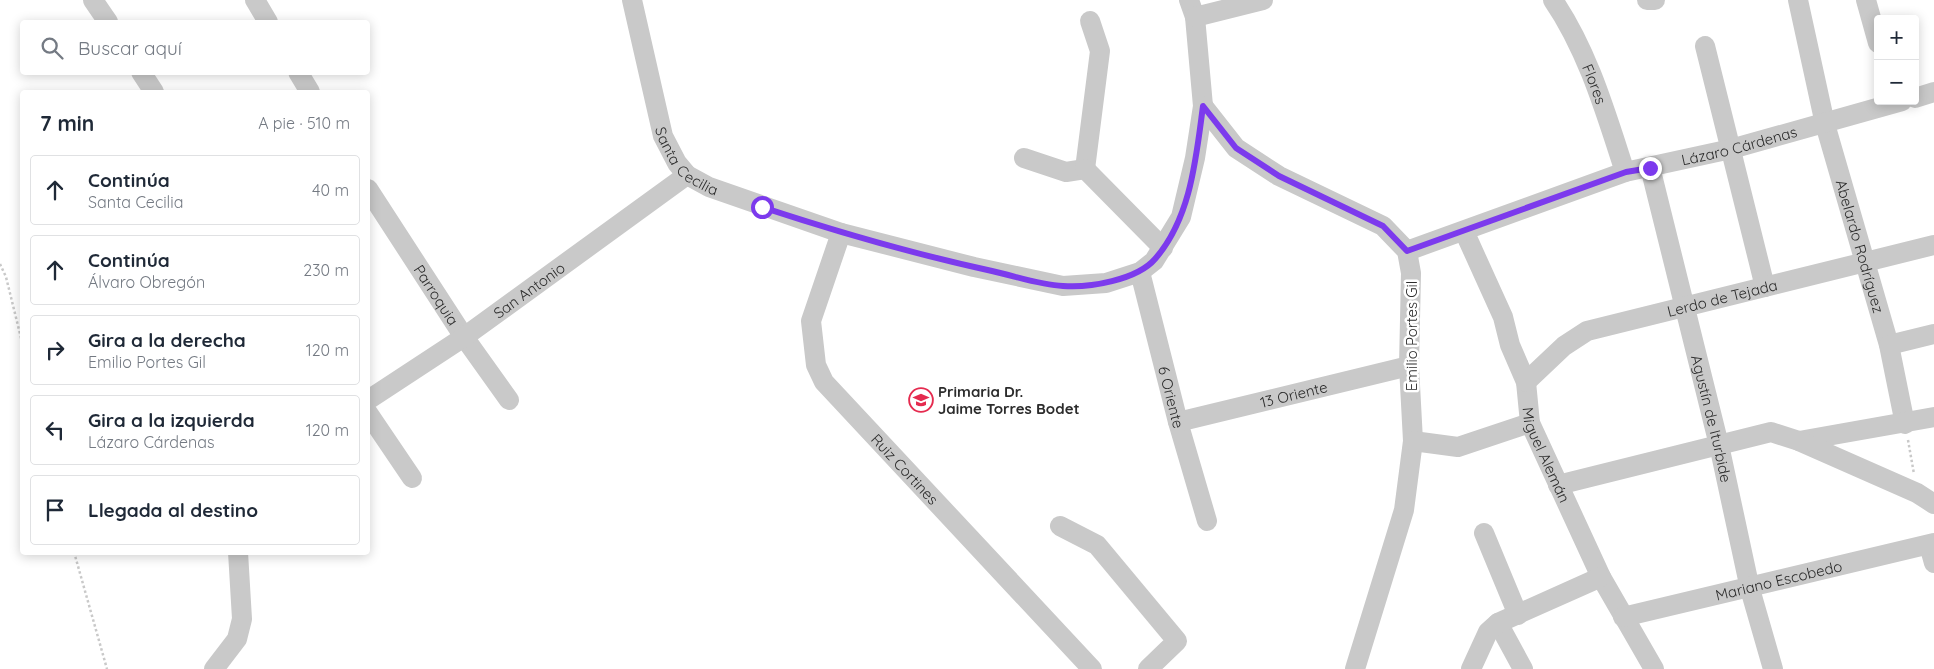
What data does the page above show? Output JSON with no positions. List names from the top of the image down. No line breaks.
{"streets":{"street":["Flores","Lázaro Cárdenas","Santa Cecilia","Abelardo Rodríguez","San Antonio","Parroquia","Lerdo de Tejada","Emilio Portes Gil","13 Oriente","6 Oriente","Agustín de Iturbide","Miguel Alemán","Ruiz Cortines","Mariano Escobedo"]},"crossings":[["Flores","Lázaro Cárdenas"],["Lázaro Cárdenas","Abelardo Rodríguez"],["Lázaro Cárdenas","Emilio Portes Gil"],["Lázaro Cárdenas","Agustín de Iturbide"],["Lázaro Cárdenas","Miguel Alemán"],["Santa Cecilia","San Antonio"],["Santa Cecilia","6 Oriente"],["Santa Cecilia","Ruiz Cortines"],["Abelardo Rodríguez","Lerdo de Tejada"],["San Antonio","Parroquia"],["Lerdo de Tejada","Agustín de Iturbide"],["Lerdo de Tejada","Miguel Alemán"],["Emilio Portes Gil","13 Oriente"],["13 Oriente","6 Oriente"],["Agustín de Iturbide","Mariano Escobedo"],["Miguel Alemán","Mariano Escobedo"]],"places":{"school or university":["Primaria Dr. Jaime Torres Bodet"]},"page":{"map_buttons":["+","−"],"search":"Buscar aquí","heading":["7 min","A pie · 510 m"],"list":[["Continúa","Santa Cecilia","40 m"],["Continúa","Álvaro Obregón","230 m"],["Gira a la derecha","Emilio Portes Gil","120 m"],["Gira a la izquierda","Lázaro Cárdenas","120 m"],"Llegada al destino"]}}
